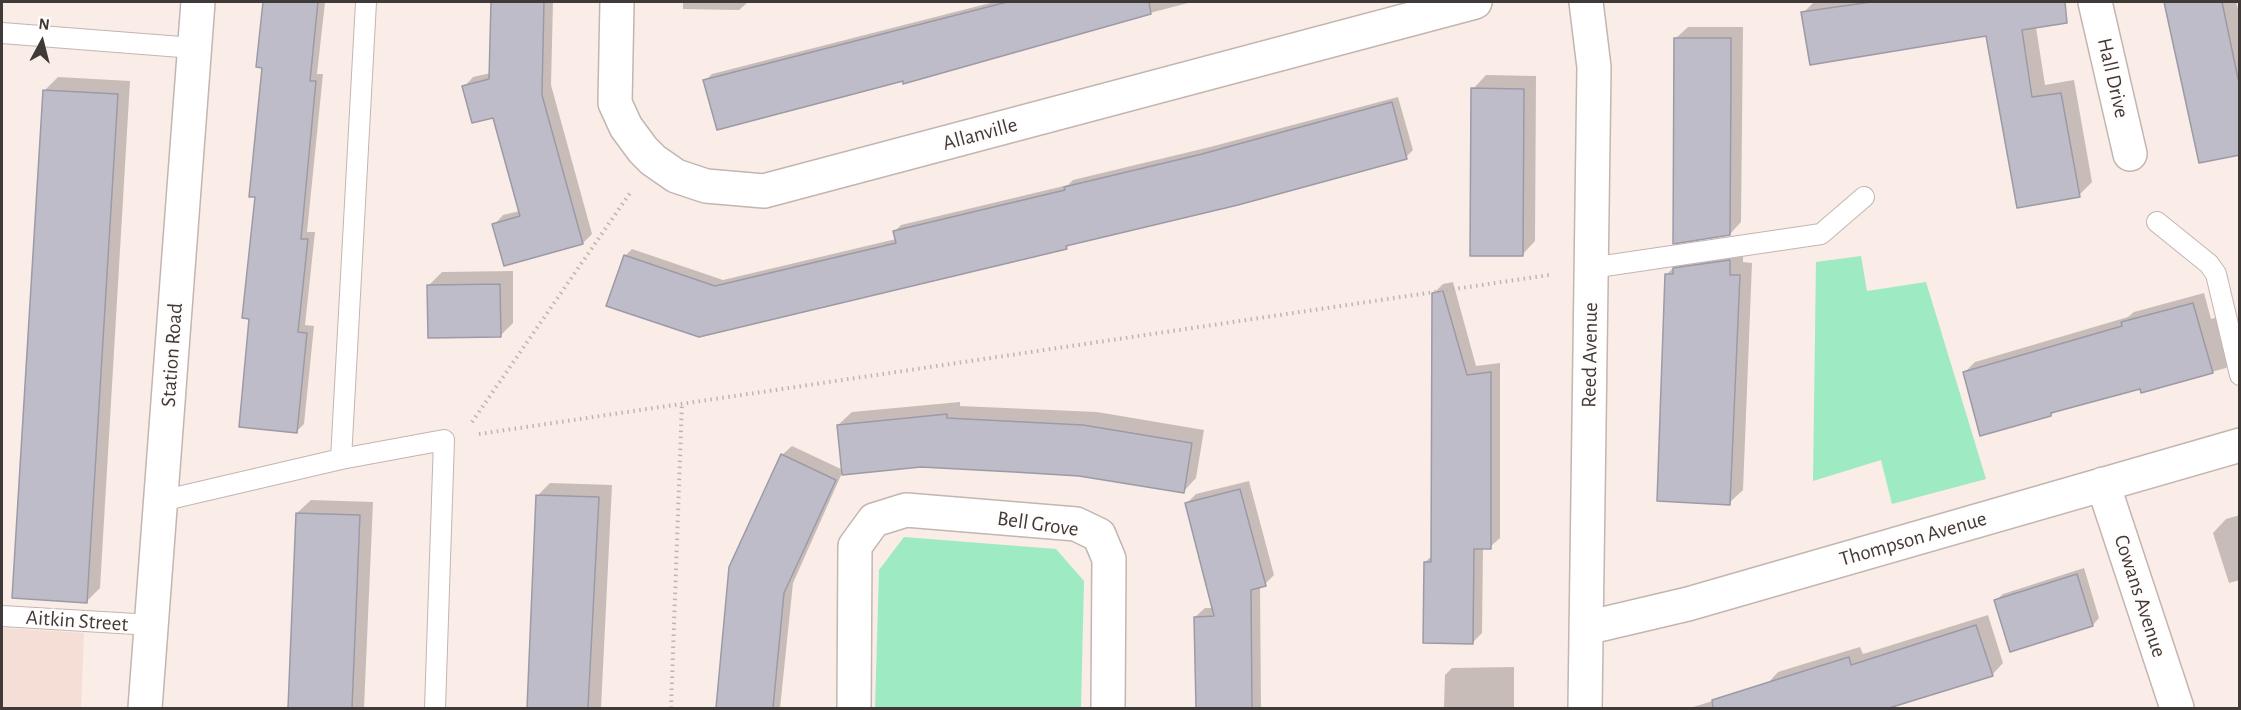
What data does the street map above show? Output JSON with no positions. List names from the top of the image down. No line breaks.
{"streets":{"street":["Hall Drive","Allanville","Station Road","Reed Avenue","Bell Grove","Thompson Avenue","Cowans Avenue"],"lane":["Aitkin Street"]},"crossings":[["Station Road","Aitkin Street"],["Reed Avenue","Thompson Avenue"],["Thompson Avenue","Cowans Avenue"]],"north":"top"}
